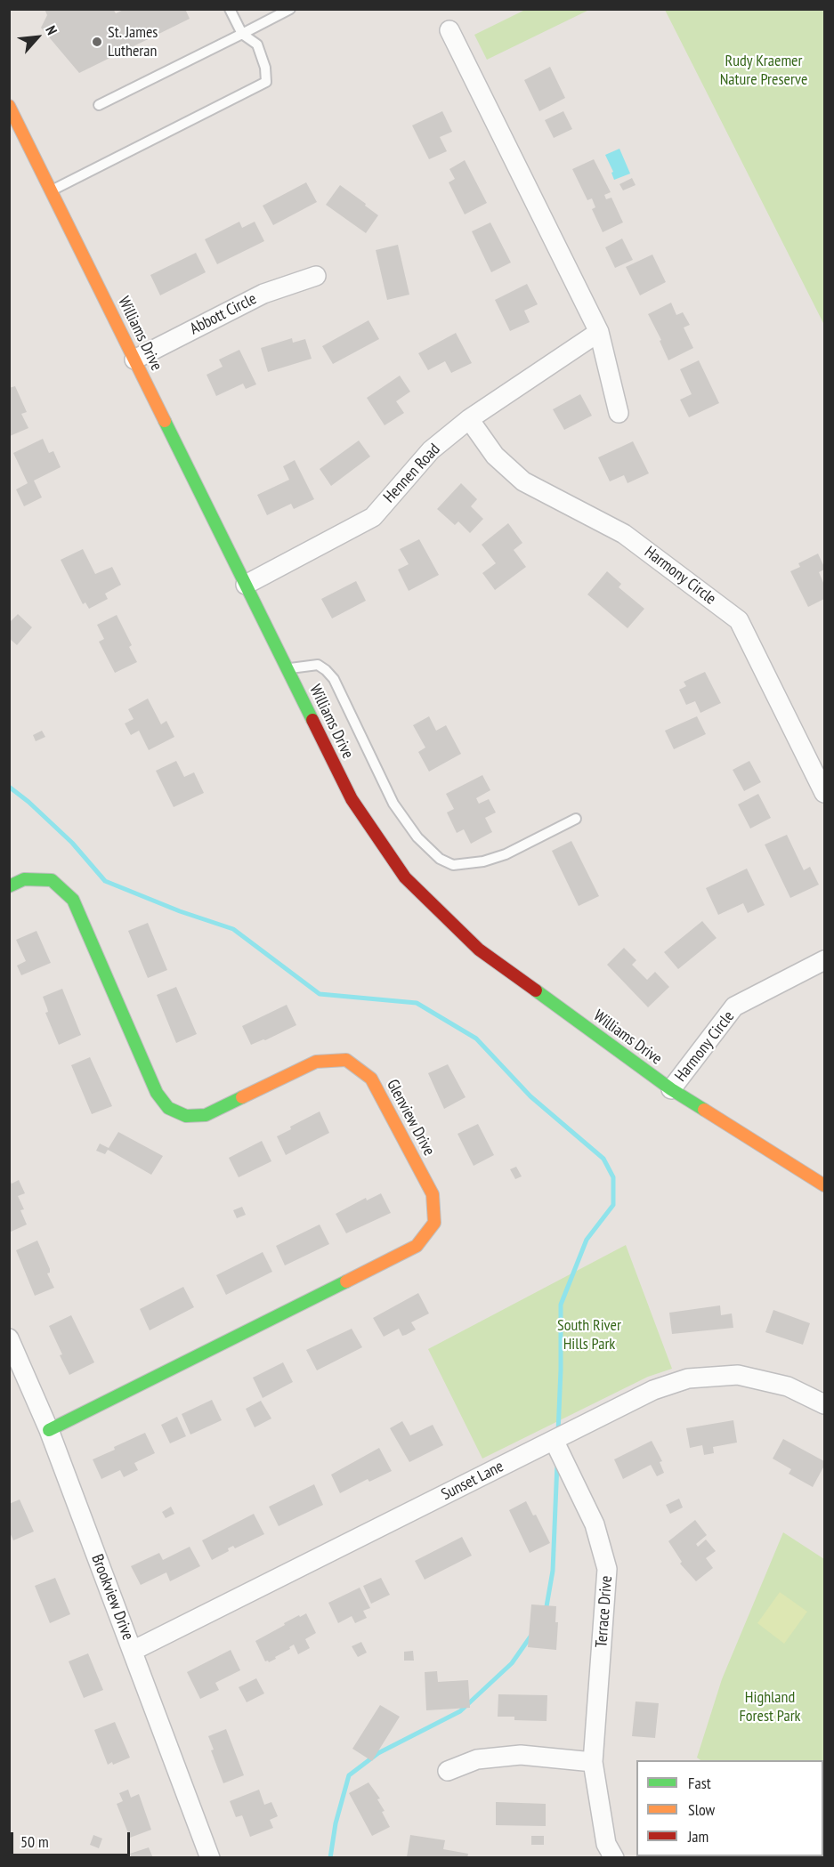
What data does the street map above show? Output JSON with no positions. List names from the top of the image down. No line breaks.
{"streets":{"main road":["Williams Drive","Glenview Drive"],"street":["Abbott Circle","Hennen Road","Harmony Circle","Sunset Lane","Brookview Drive","Terrace Drive"]},"crossings":[["Abbott Circle","Williams Drive"],["Williams Drive","Hennen Road"],["Williams Drive","Harmony Circle"],["Hennen Road","Harmony Circle"],["Glenview Drive","Brookview Drive"],["Sunset Lane","Brookview Drive"],["Sunset Lane","Terrace Drive"]],"parks":["Rudy Kraemer Nature Preserve","South River Hills Park","Highland Forest Park"],"places":["St. James Lutheran"],"legend":["Fast","Slow","Jam"],"scale_bar":"50 m","north":"top right"}
